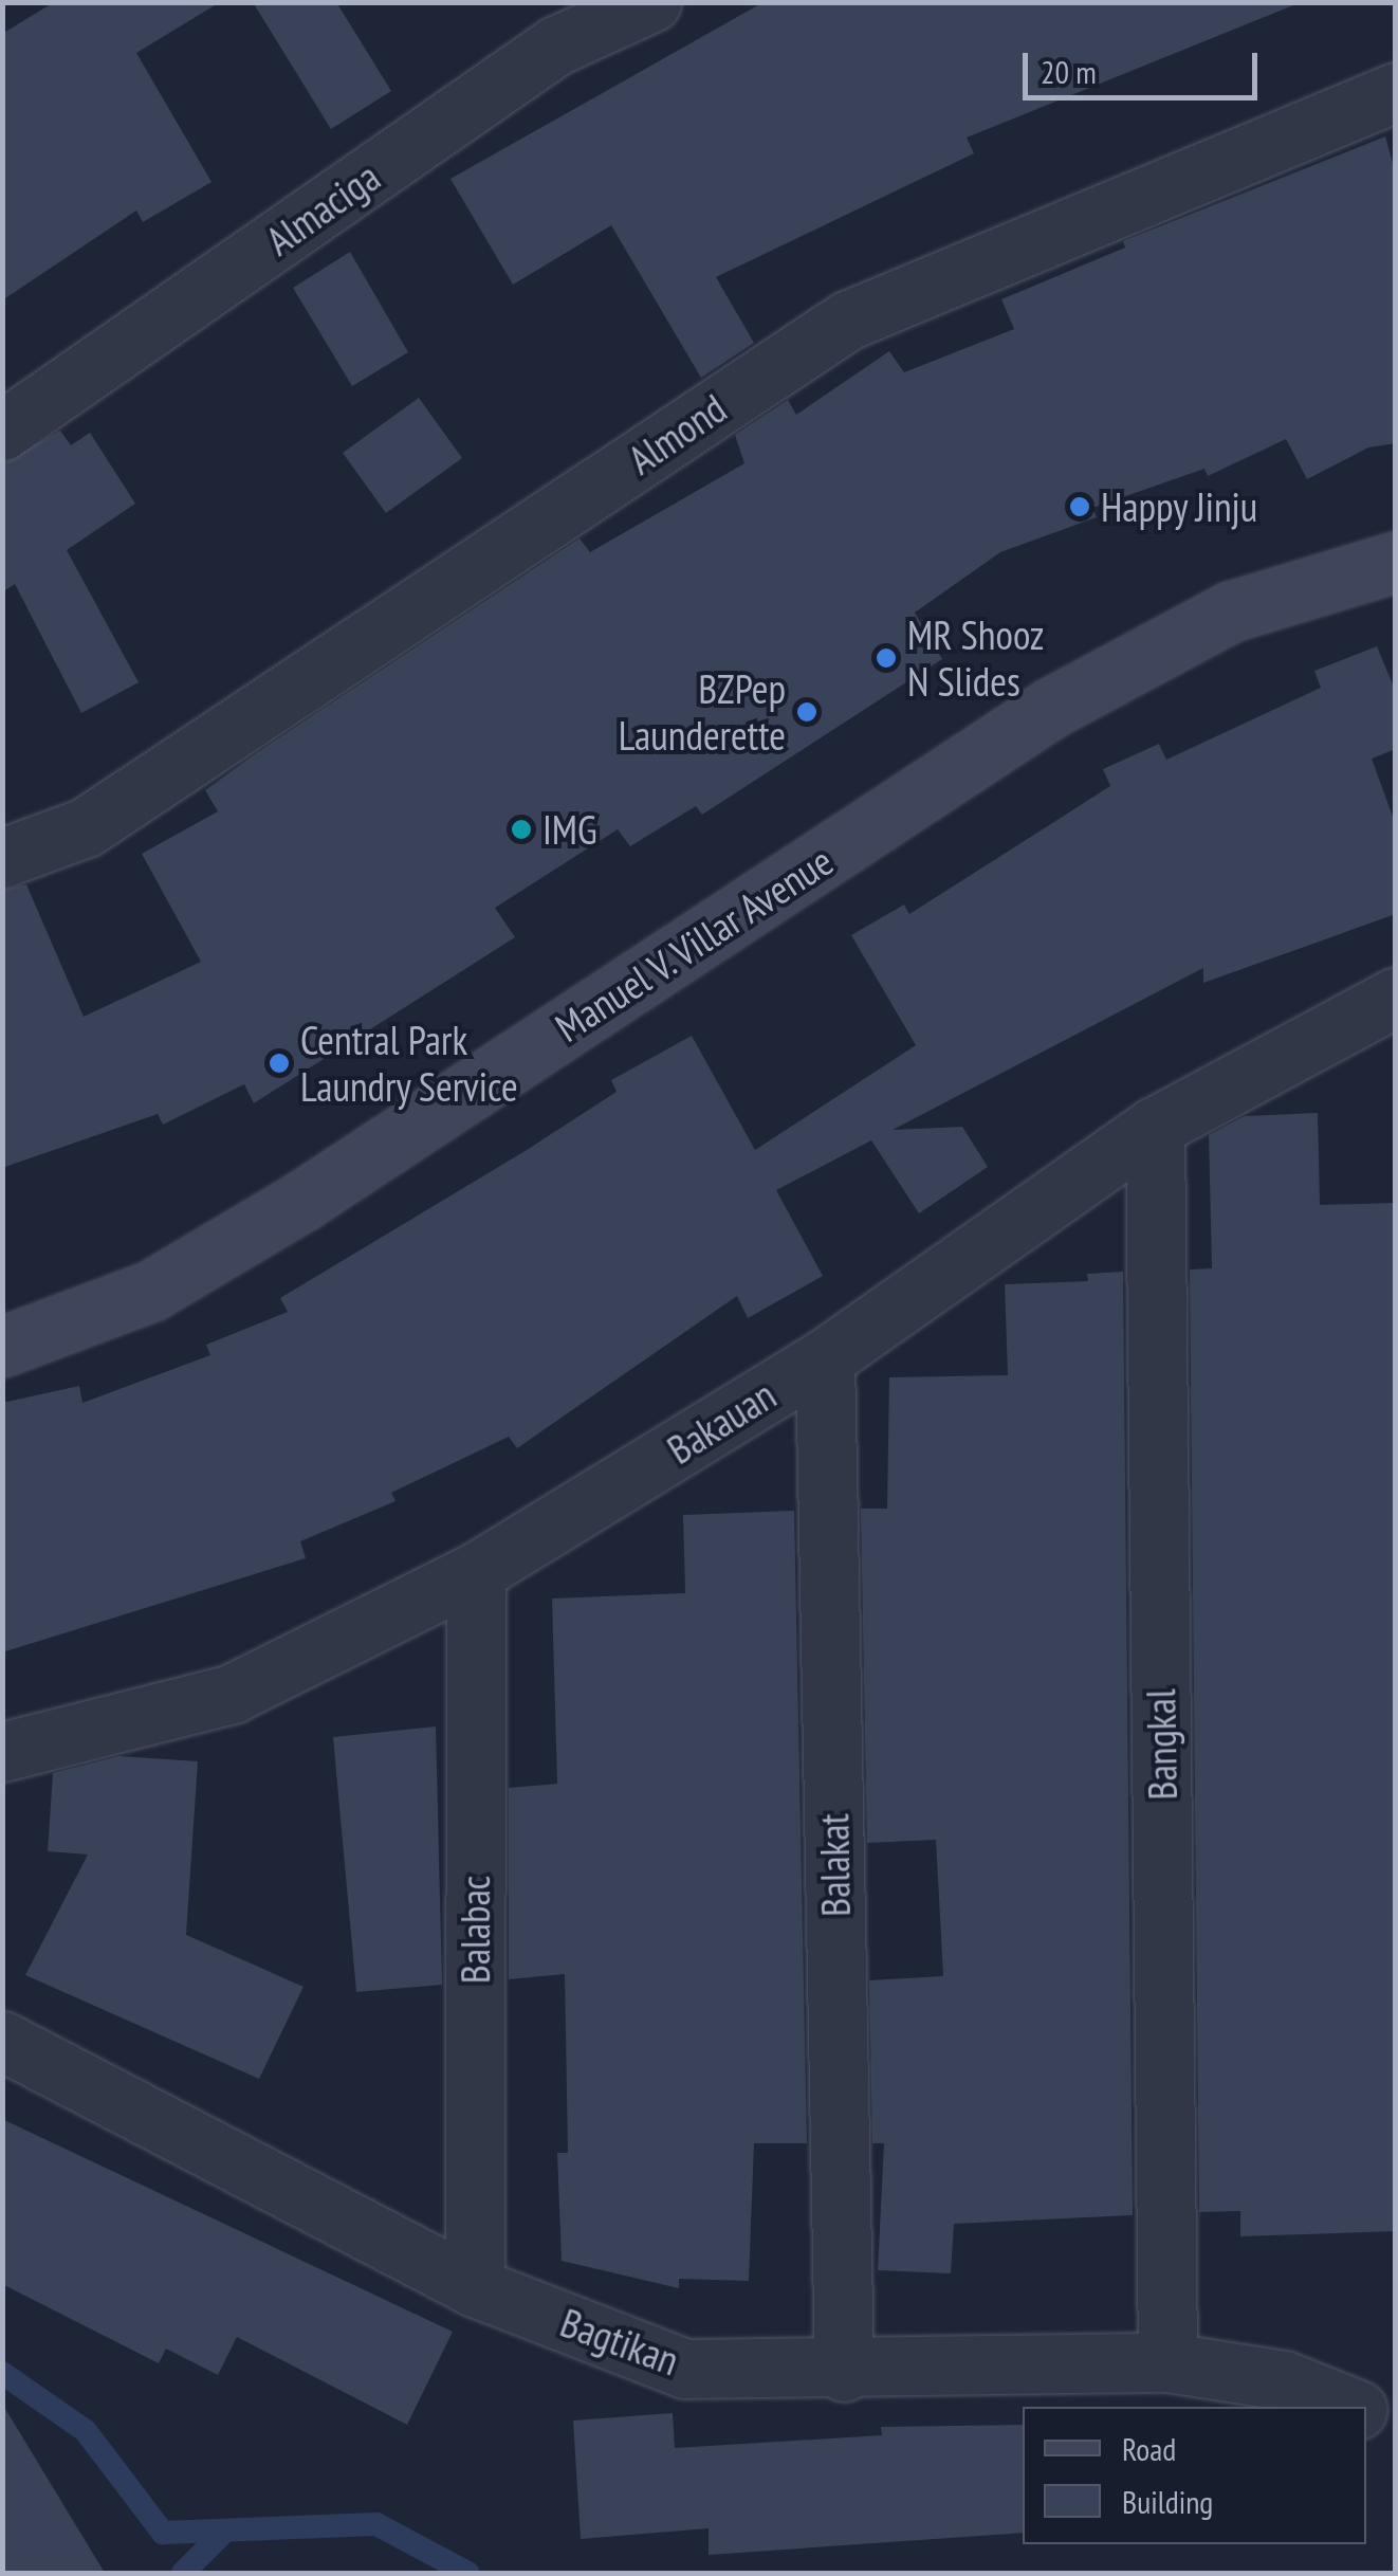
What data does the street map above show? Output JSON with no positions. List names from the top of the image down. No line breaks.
{"streets":{"street":["Almaciga","Almond","Manuel V. Villar Avenue","Bakauan","Bangkal","Balakat","Balabac","Bagtikan"]},"crossings":[["Bakauan","Bangkal"],["Bakauan","Balakat"],["Bakauan","Balabac"],["Bangkal","Bagtikan"],["Balakat","Bagtikan"],["Balabac","Bagtikan"]],"places":["Happy Jinju","MR Shooz N Slides","BZPep Launderette","IMG","Central Park Laundry Service"],"legend":["Road","Building"],"scale_bar":"20 m"}
